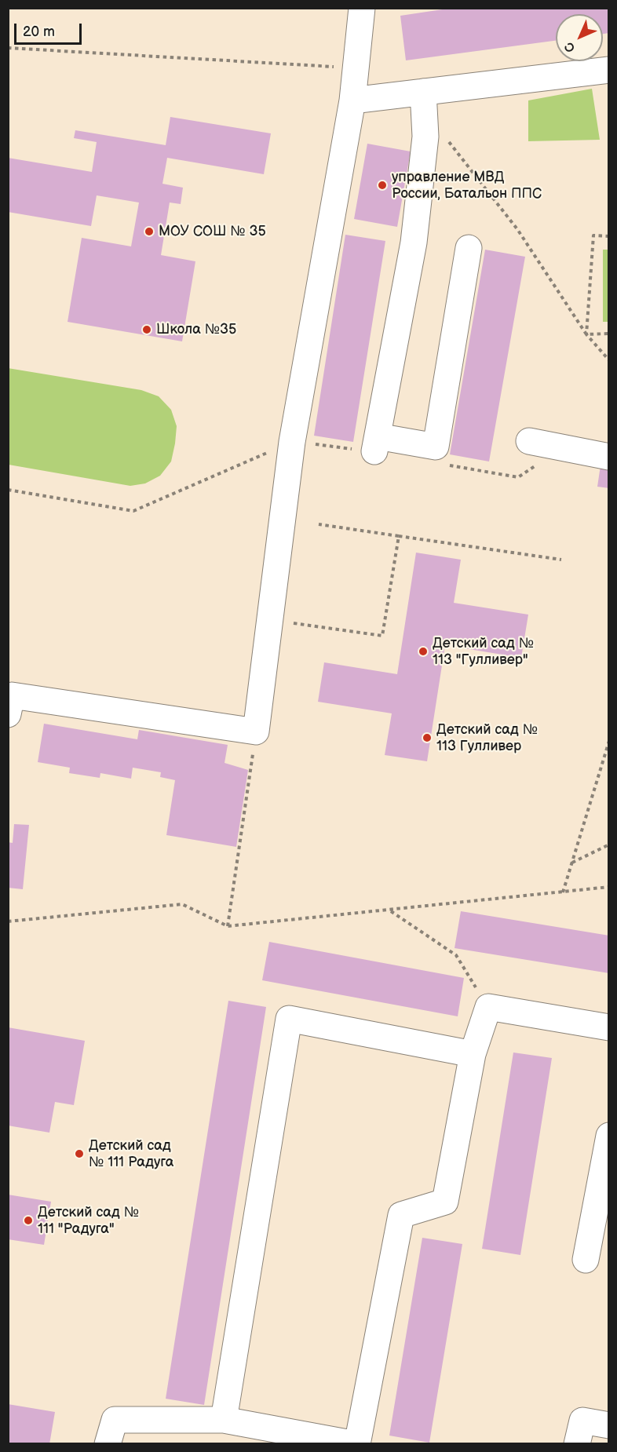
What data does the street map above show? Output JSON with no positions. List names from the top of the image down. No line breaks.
{"places":["управление МВД России, Батальон ППС","МОУ СОШ № 35","Школа №35","Детский сад № 113 \"Гулливер\"","Детский сад № 113 Гулливер","Детский сад № 111 Радуга","Детский сад № 111 \"Радуга\""],"scale_bar":"20 m","north":"bottom left"}
